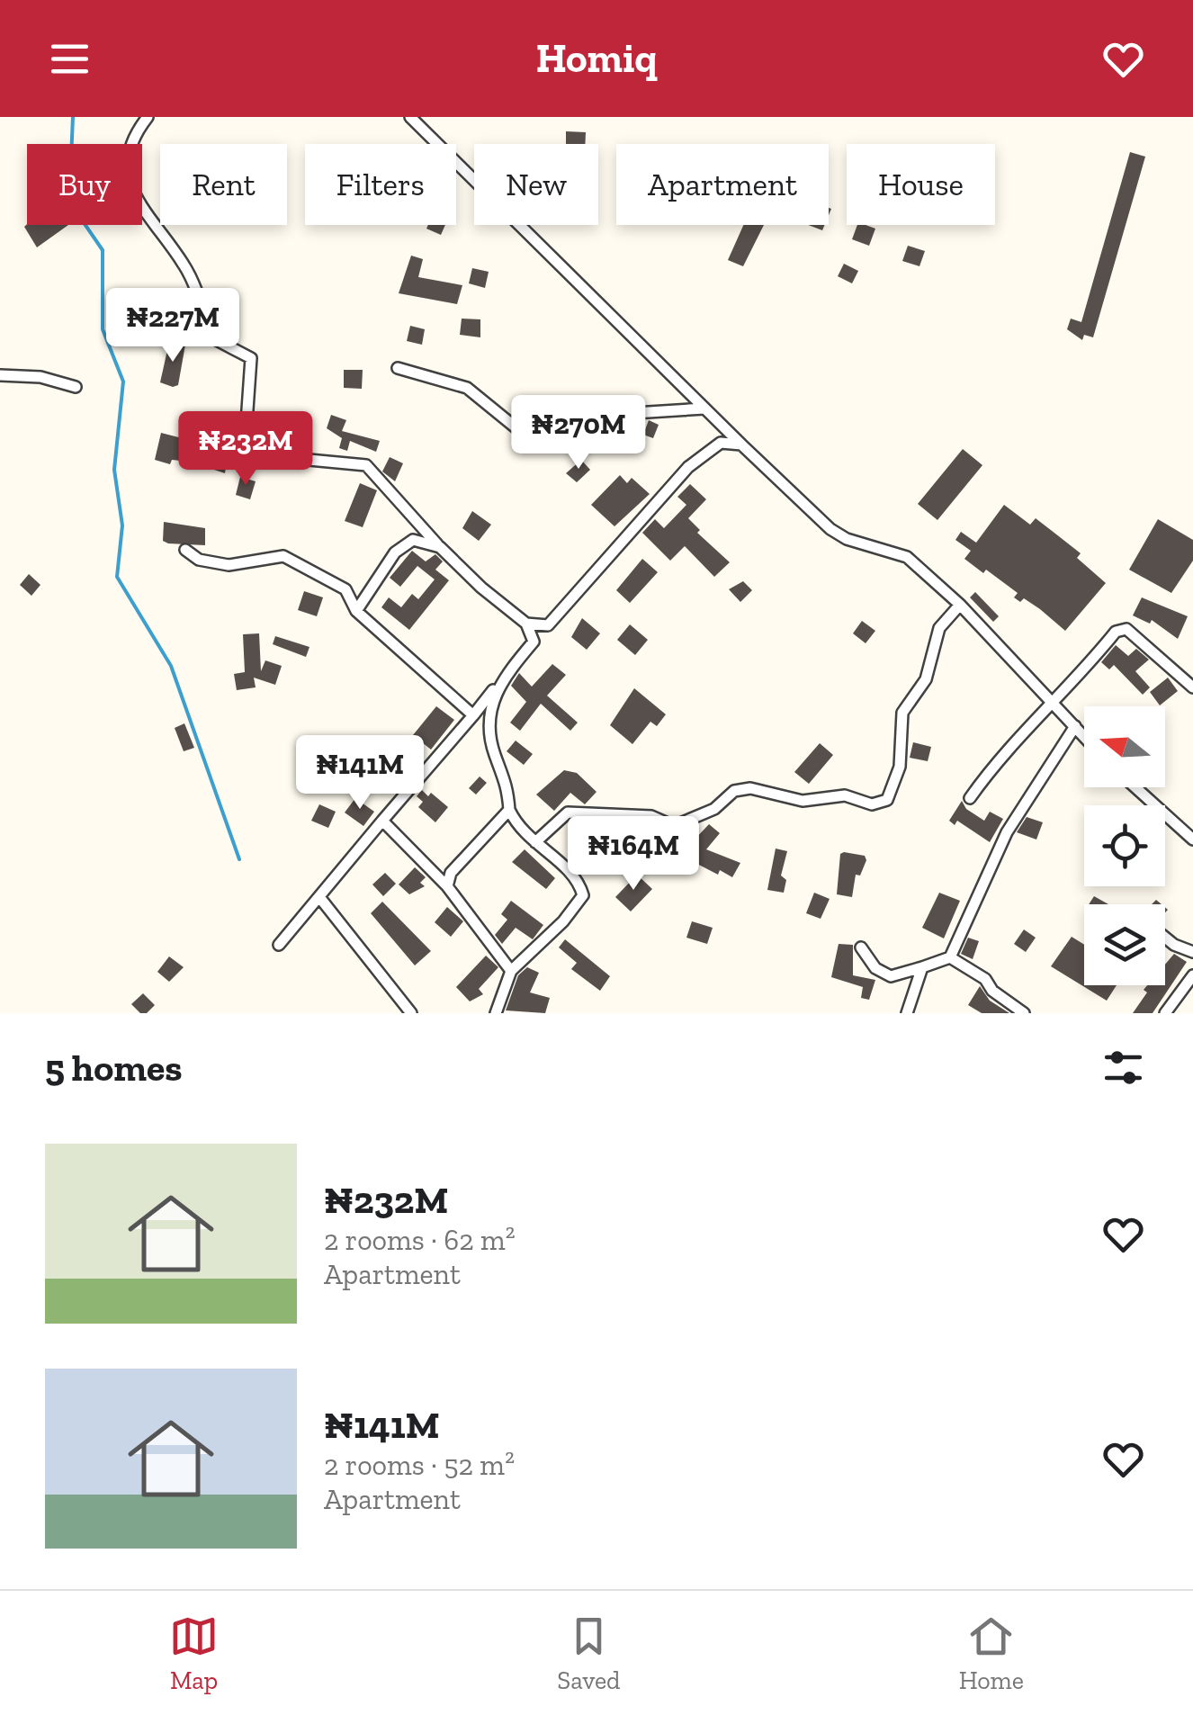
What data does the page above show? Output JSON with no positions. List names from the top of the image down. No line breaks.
{"north":"left","page":{"header":"Homiq","chip":["Buy","Rent","Filters","New","Apartment","House"],"price":["₦227M","₦270M","₦232M","₦141M","₦164M"],"heading":"5 homes","list":[{"name":"₦232M","note":"2 rooms · 62 m² · Apartment"},{"name":"₦141M","note":"2 rooms · 52 m² · Apartment"}],"tabs":["Map","Saved","Home"]}}
